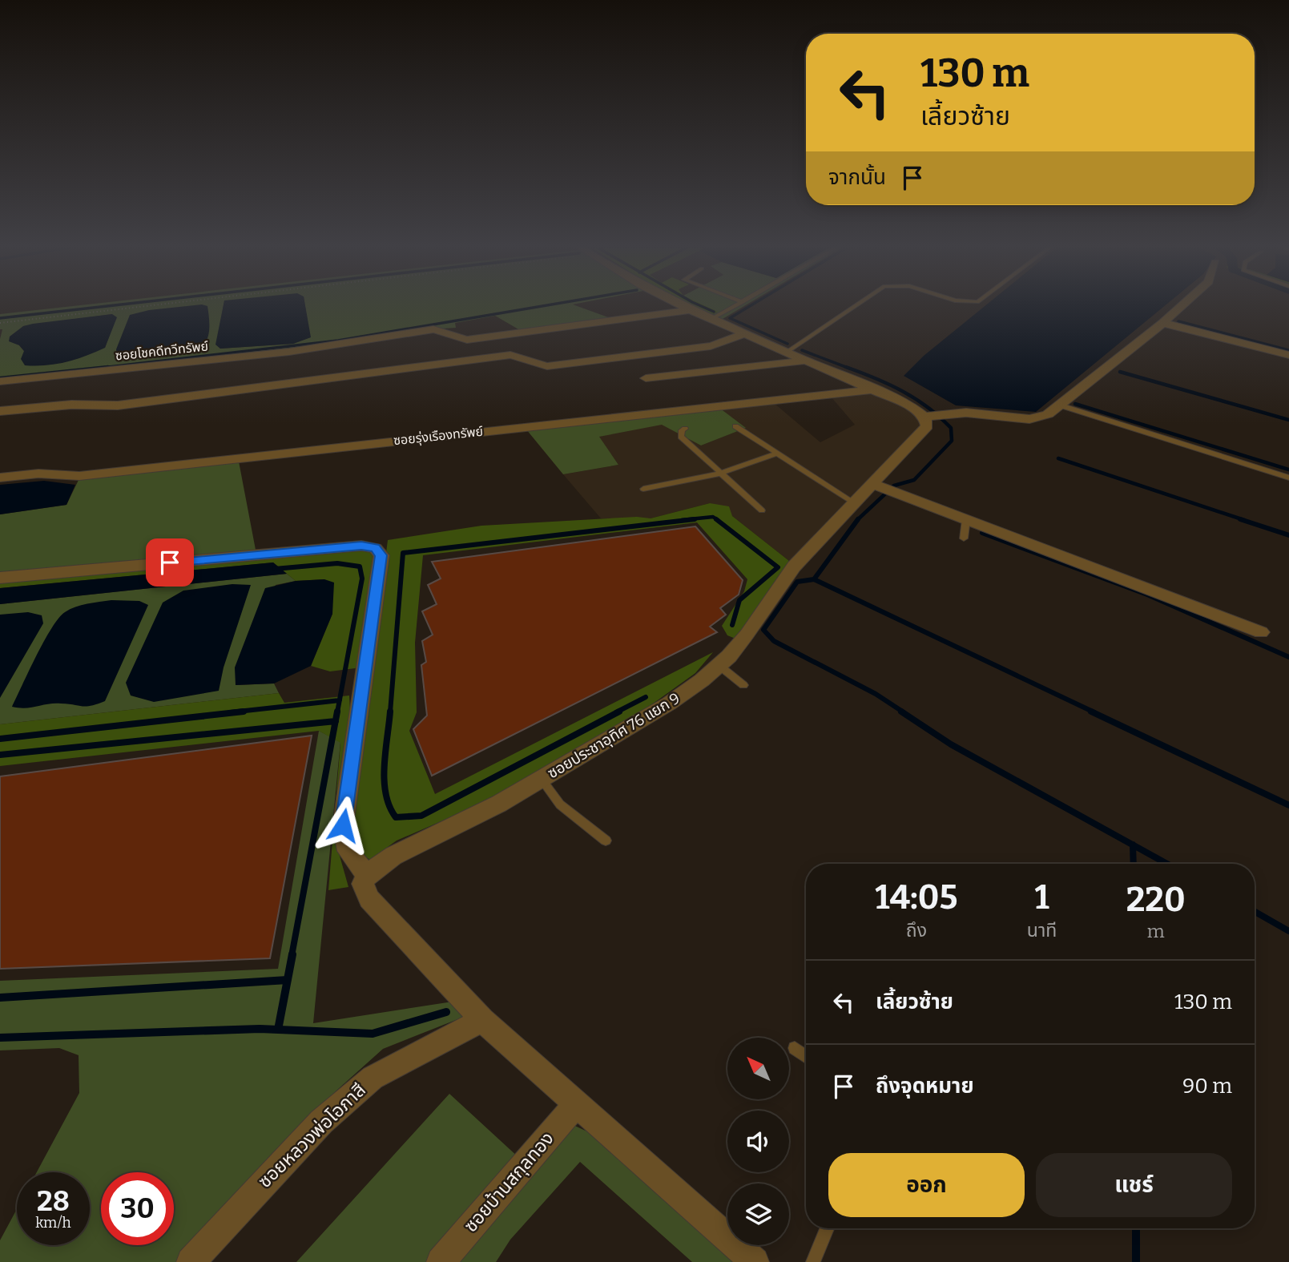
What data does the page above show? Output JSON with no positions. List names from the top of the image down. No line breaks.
{"streets":{"street":["ซอยโชคดีทวีทรัพย์","ซอยรุ่งเรืองทรัพย์","ซอยประชาอุทิศ 76 แยก 9","ซอยหลวงพ่อโอภาสี","ซอยบ้านสกุลทอง"]},"north":"top left","page":{"turn":["130 m","เลี้ยวซ้าย"],"then":"จากนั้น","eta":["14:05","ถึง","1","นาที","220","m"],"list":[{"name":"เลี้ยวซ้าย","value":"130 m"},{"name":"ถึงจุดหมาย","value":"90 m"}],"buttons":["ออก","แชร์"],"speed":"28 km/h","limit":"30"}}
